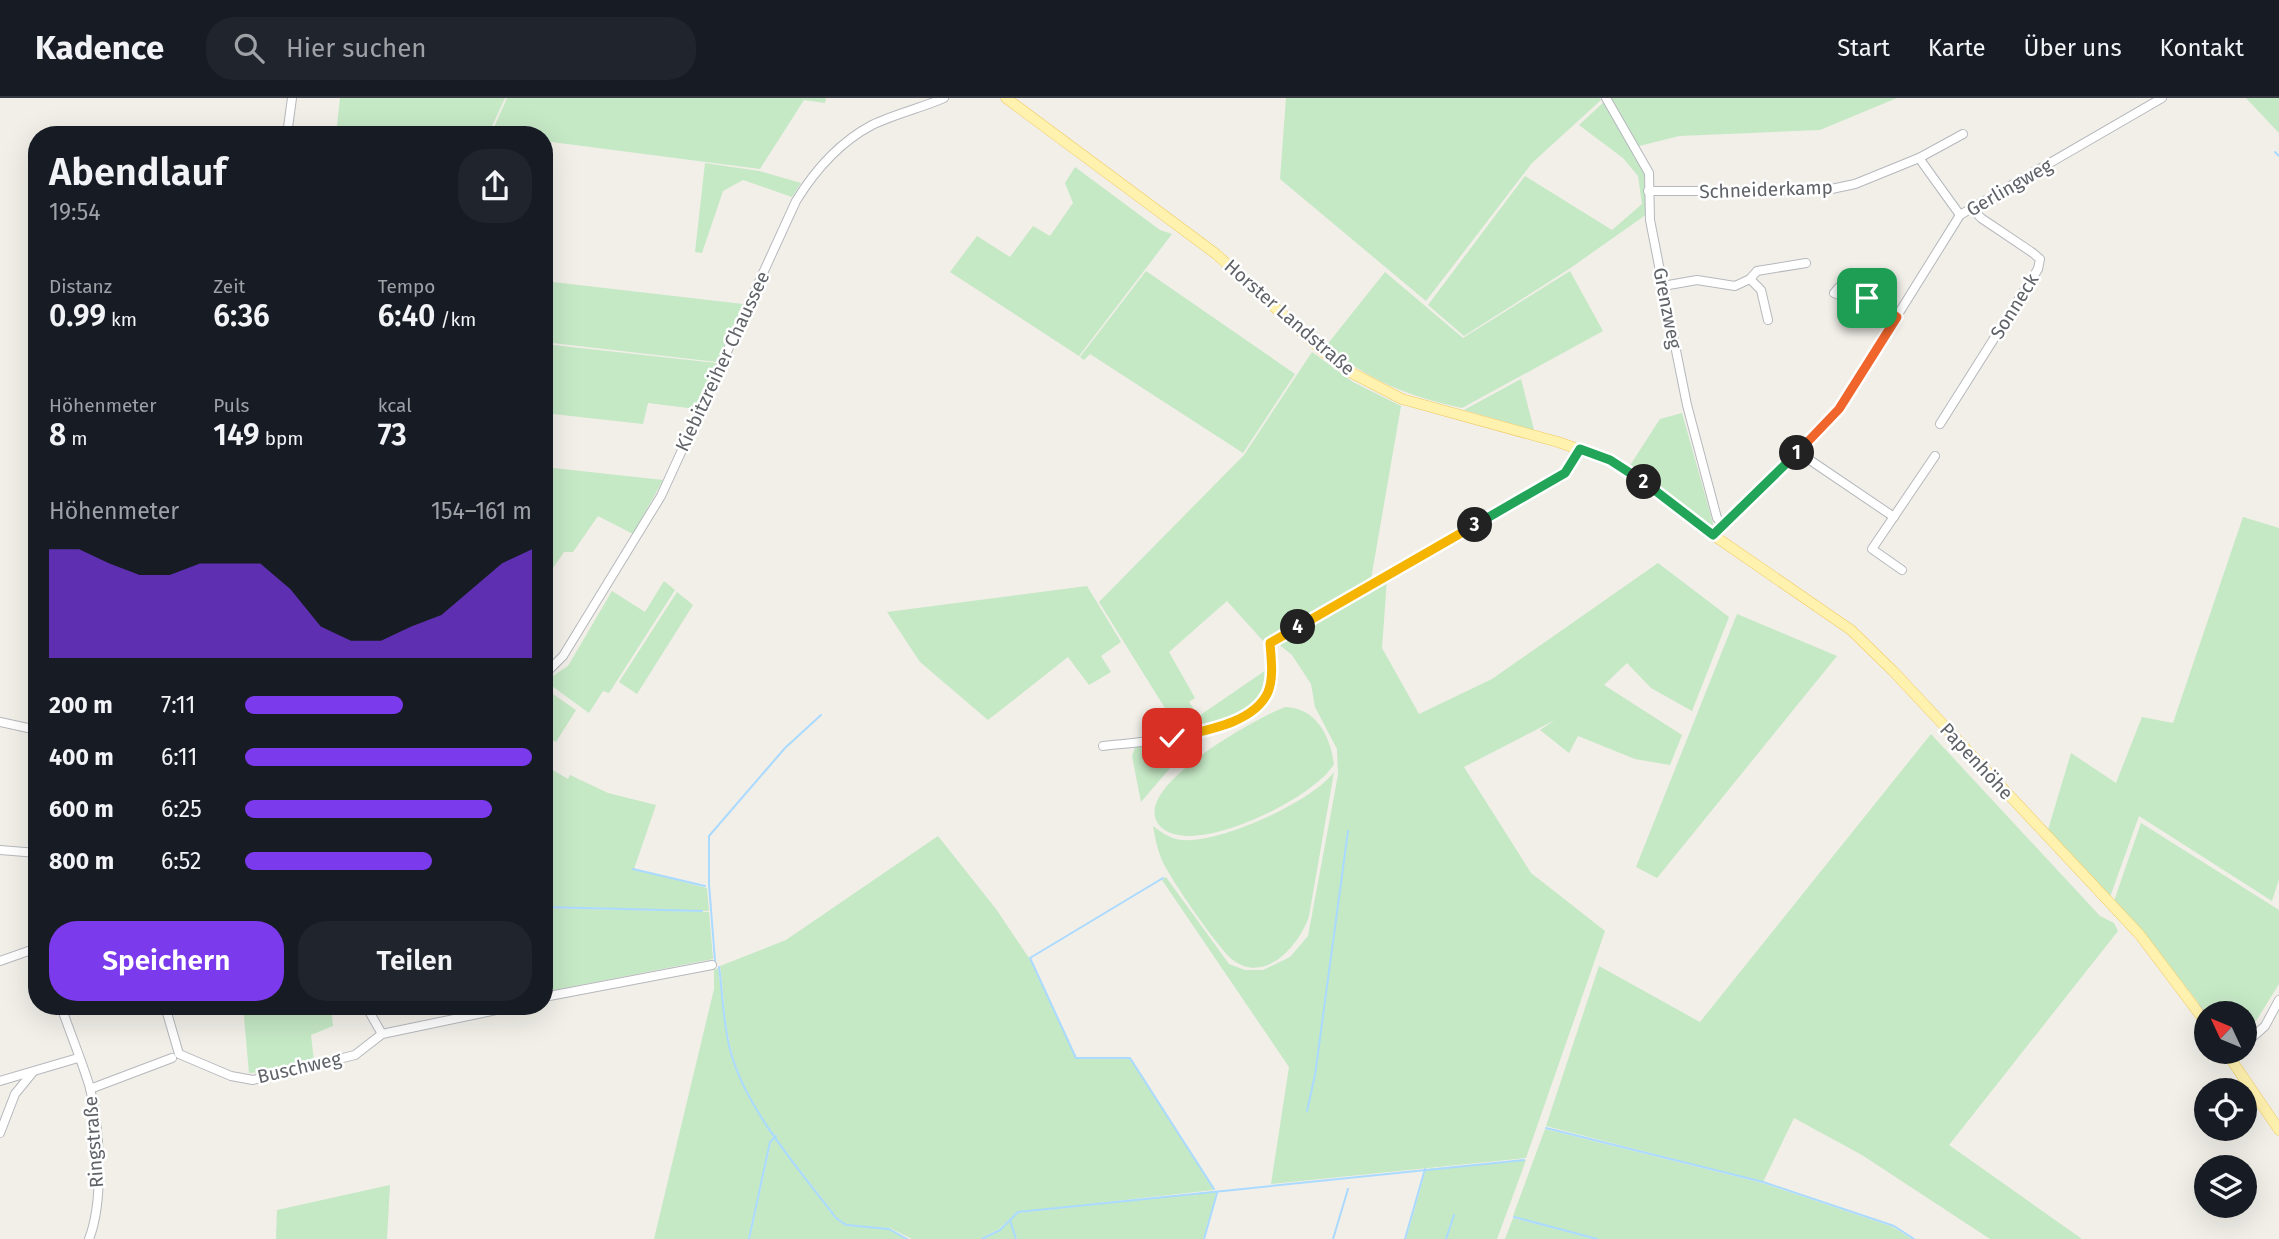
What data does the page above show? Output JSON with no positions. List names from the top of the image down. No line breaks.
{"streets":{"main road":["Horster Landstraße","Papenhöhe"],"street":["Gerlingweg","Schneiderkamp","Sonneck","Grenzweg","Kiebitzreiher Chaussee","Buschweg","Ringstraße"]},"crossings":[["Gerlingweg","Sonneck"],["Gerlingweg","Grenzweg"],["Gerlingweg","Horster Landstraße"],["Gerlingweg","Papenhöhe"],["Schneiderkamp","Grenzweg"],["Horster Landstraße","Papenhöhe"]],"north":"top left","page":{"header":"Kadence","search":"Hier suchen","nav":["Start","Karte","Über uns","Kontakt"],"heading":["Abendlauf","19:54"],"stats":[["Distanz","0.99 km"],["Zeit","6:36"],["Tempo","6:40 /km"],["Höhenmeter","8 m"],["Puls","149 bpm"],["kcal","73"]],"pins":["1","2","3","4"],"chart":["Höhenmeter","154–161 m"],"list":[{"name":"200 m","note":"7:11"},{"name":"400 m","note":"6:11"},{"name":"600 m","note":"6:25"},{"name":"800 m","note":"6:52"}],"buttons":["Speichern","Teilen"]}}
